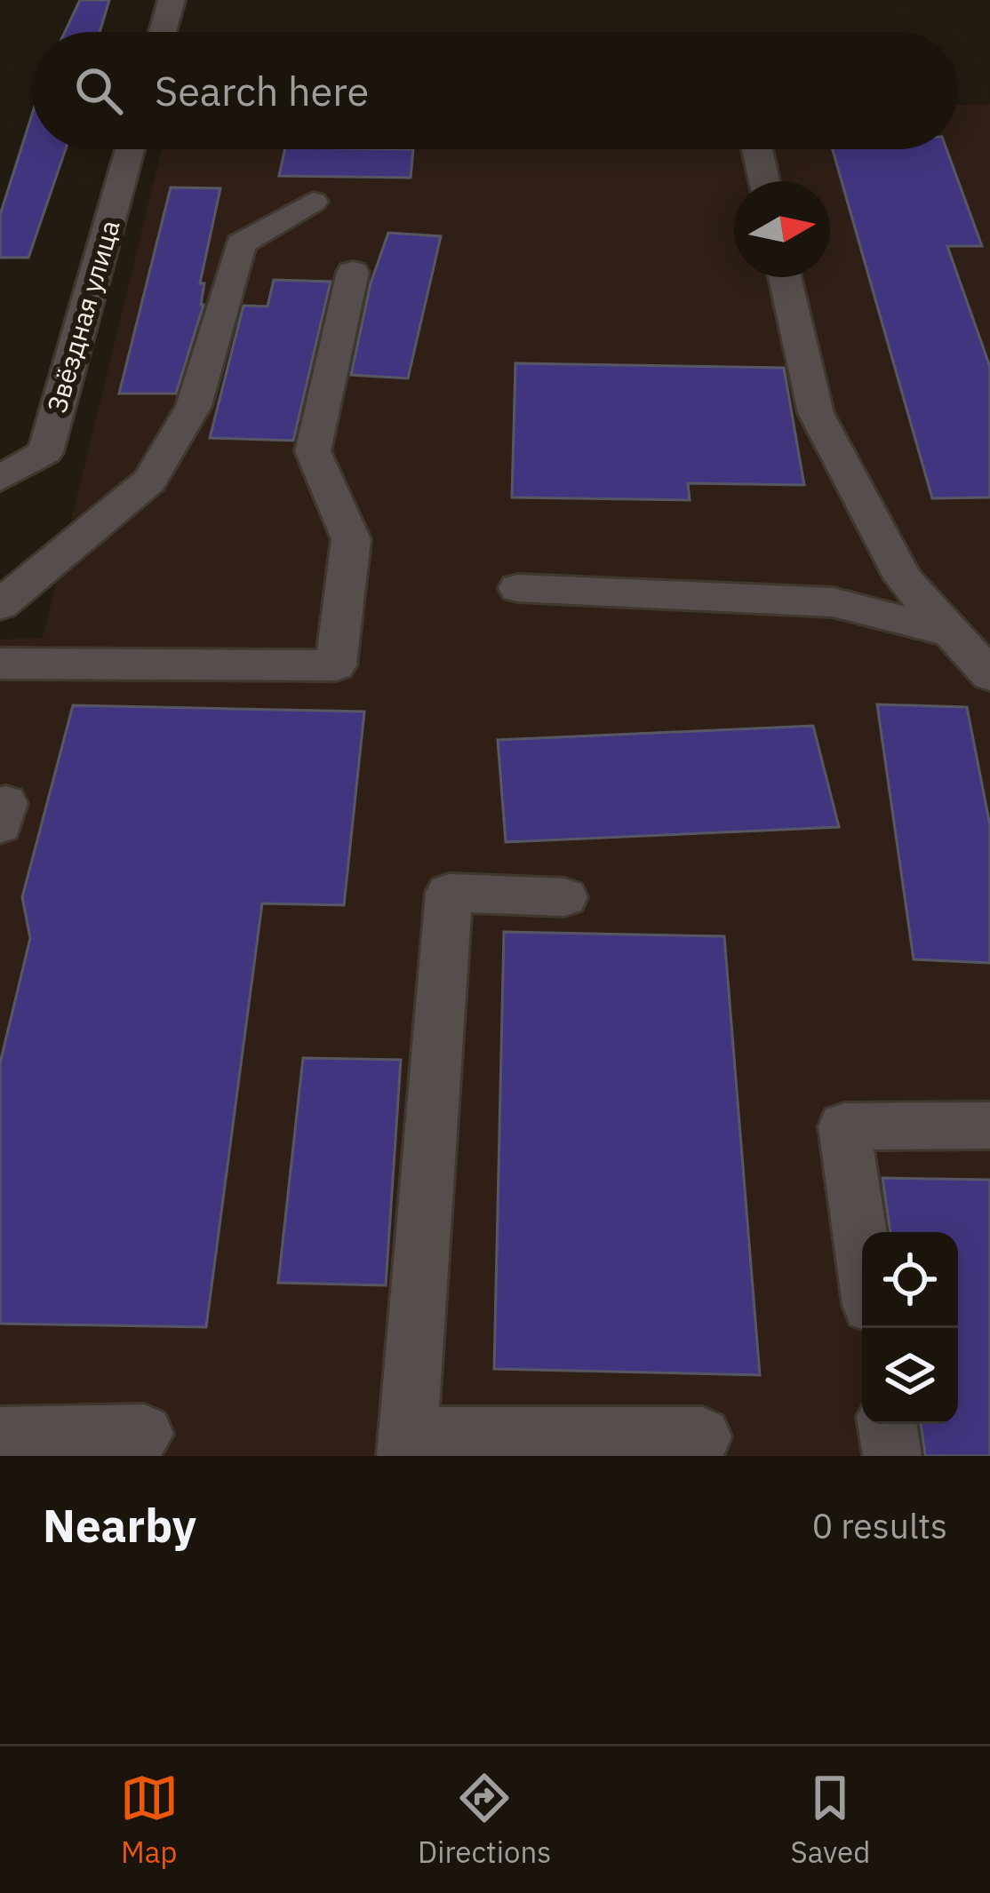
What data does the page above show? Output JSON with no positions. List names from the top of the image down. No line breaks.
{"streets":{"street":["Звёздная улица"]},"north":"right","page":{"search":"Search here","heading":["Nearby","0 results"],"nav":["Map","Directions","Saved"]}}
